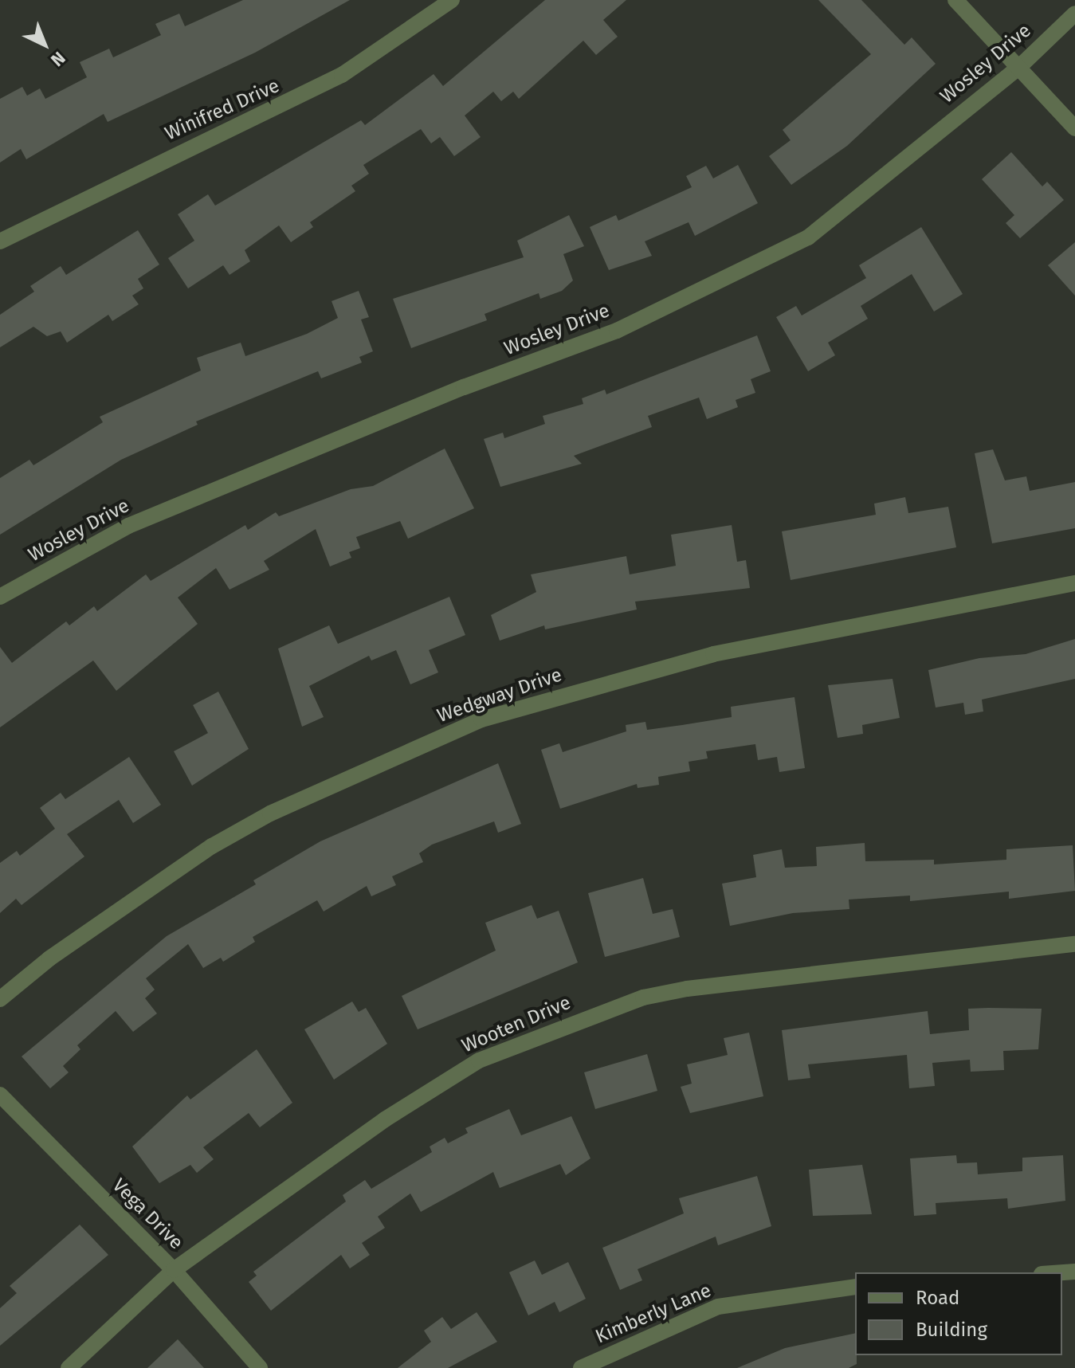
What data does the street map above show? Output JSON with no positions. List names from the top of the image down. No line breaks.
{"streets":{"street":["Wosley Drive","Winifred Drive","Wedgway Drive","Wooten Drive","Vega Drive","Kimberly Lane"]},"crossings":[["Wooten Drive","Vega Drive"]],"legend":["Road","Building"],"north":"bottom right"}
